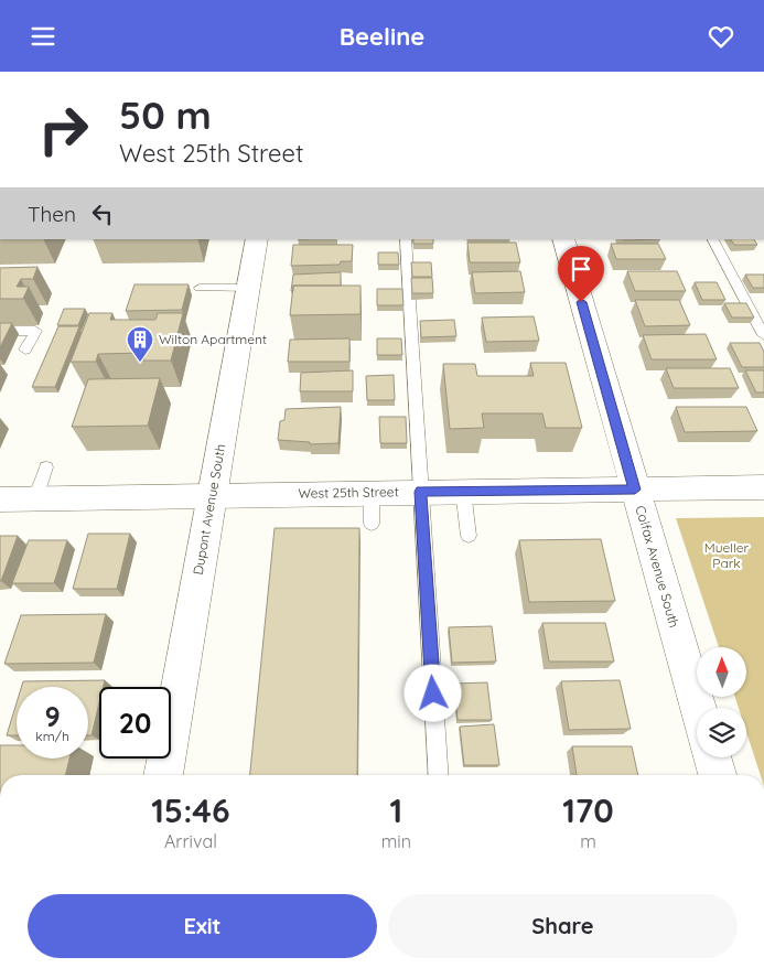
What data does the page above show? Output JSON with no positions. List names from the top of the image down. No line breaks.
{"streets":{"street":["West 25th Street","Dupont Avenue South","Colfax Avenue South"]},"crossings":[["West 25th Street","Dupont Avenue South"],["West 25th Street","Colfax Avenue South"]],"parks":["Mueller Park"],"places":{"building":["Wilton Apartment"]},"north":"top","page":{"header":"Beeline","turn":["50 m","West 25th Street"],"then":"Then","speed":"9 km/h","limit":"20","eta":["15:46","Arrival","1","min","170","m"],"buttons":["Exit","Share"]}}
